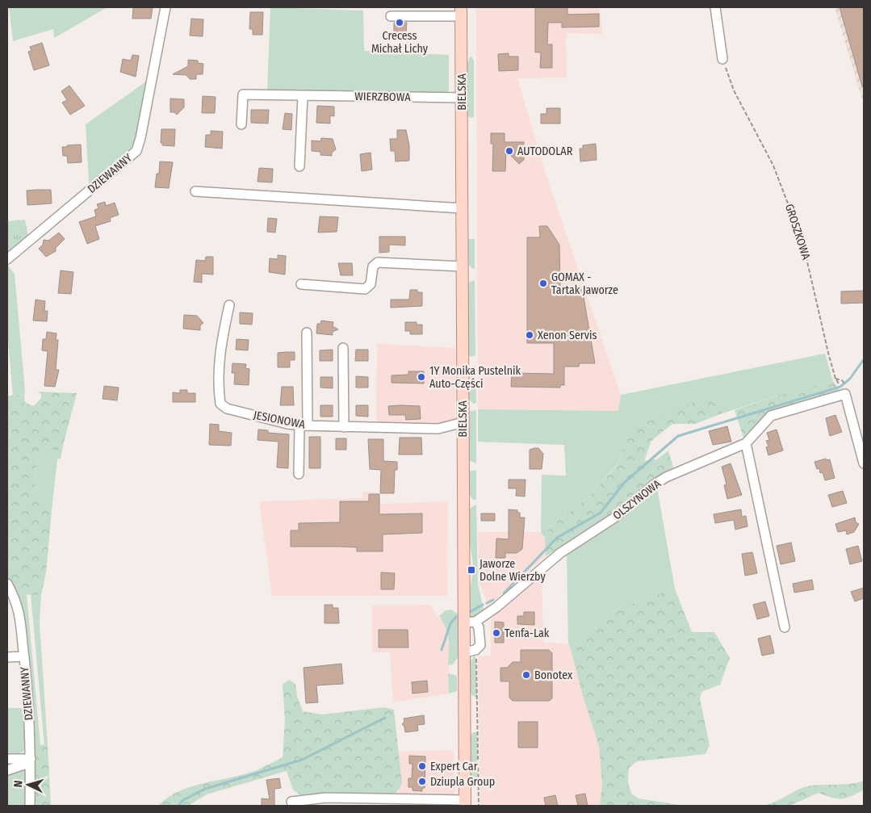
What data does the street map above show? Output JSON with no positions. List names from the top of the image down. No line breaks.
{"streets":{"main road":["BIELSKA"],"street":["WIERZBOWA","DZIEWANNY","JESIONOWA","OLSZYNOWA"],"path":["GROSZKOWA"]},"crossings":[["BIELSKA","WIERZBOWA"],["BIELSKA","JESIONOWA"],["GROSZKOWA","OLSZYNOWA"]],"places":{"other":["Crecess Michał Lichy","AUTODOLAR","GOMAX - Tartak Jaworze","Xenon Servis","1Y Monika Pustelnik Auto-Części","Tenfa-Lak","Bonotex","Expert Car","Dziupla Group"],"transit":["Jaworze Dolne Wierzby"]},"north":"left"}
